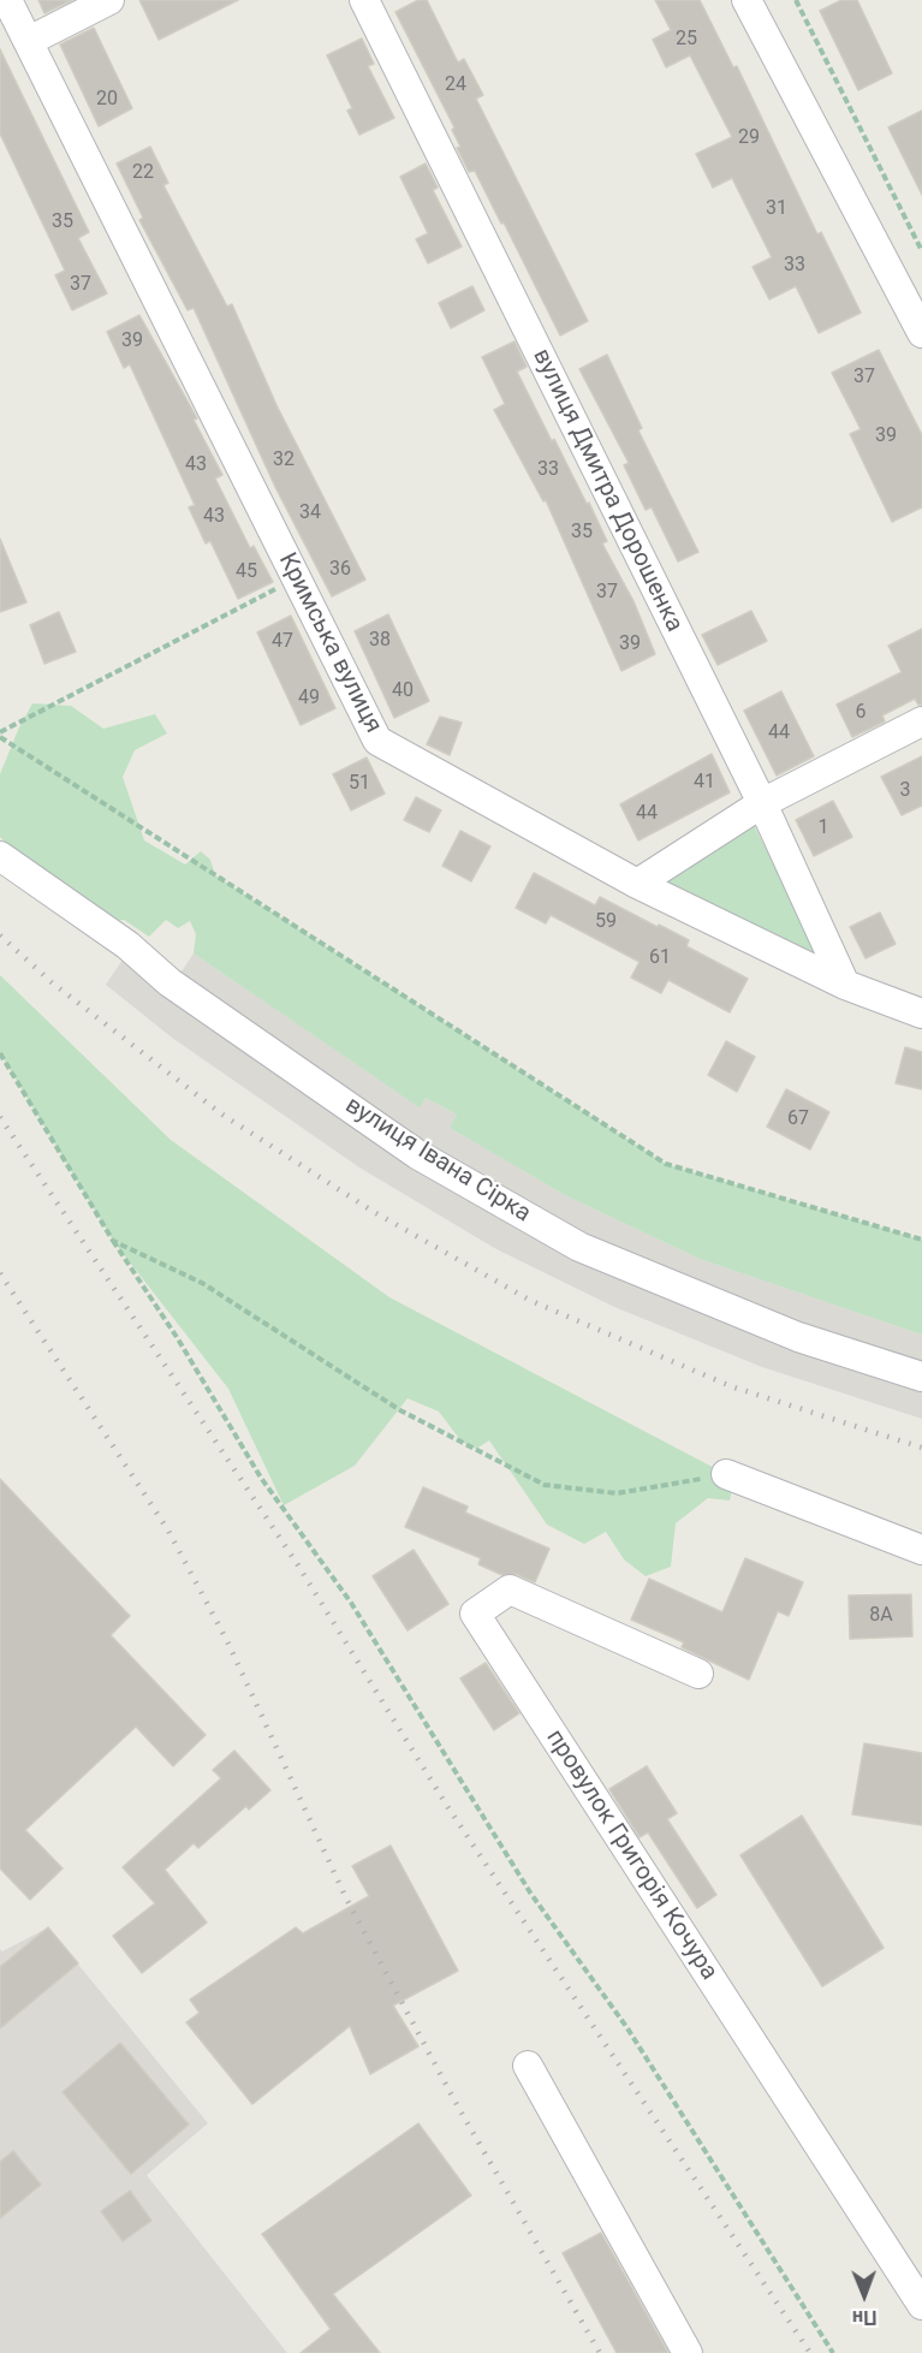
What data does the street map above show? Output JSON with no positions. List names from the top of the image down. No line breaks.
{"streets":{"street":["вулиця Дмитра Дорошенка","Кримська вулиця","вулиця Івана Сірка","провулок Григорія Кочура"]},"crossings":[["вулиця Дмитра Дорошенка","Кримська вулиця"]],"house_numbers":["25","24","20","29","22","31","35","33","37","39","37","39","32","43","33","34","43","35","36","45","37","38","47","39","40","49","6","44","41","51","3","44","1","59","61","67","8А"],"north":"bottom"}
